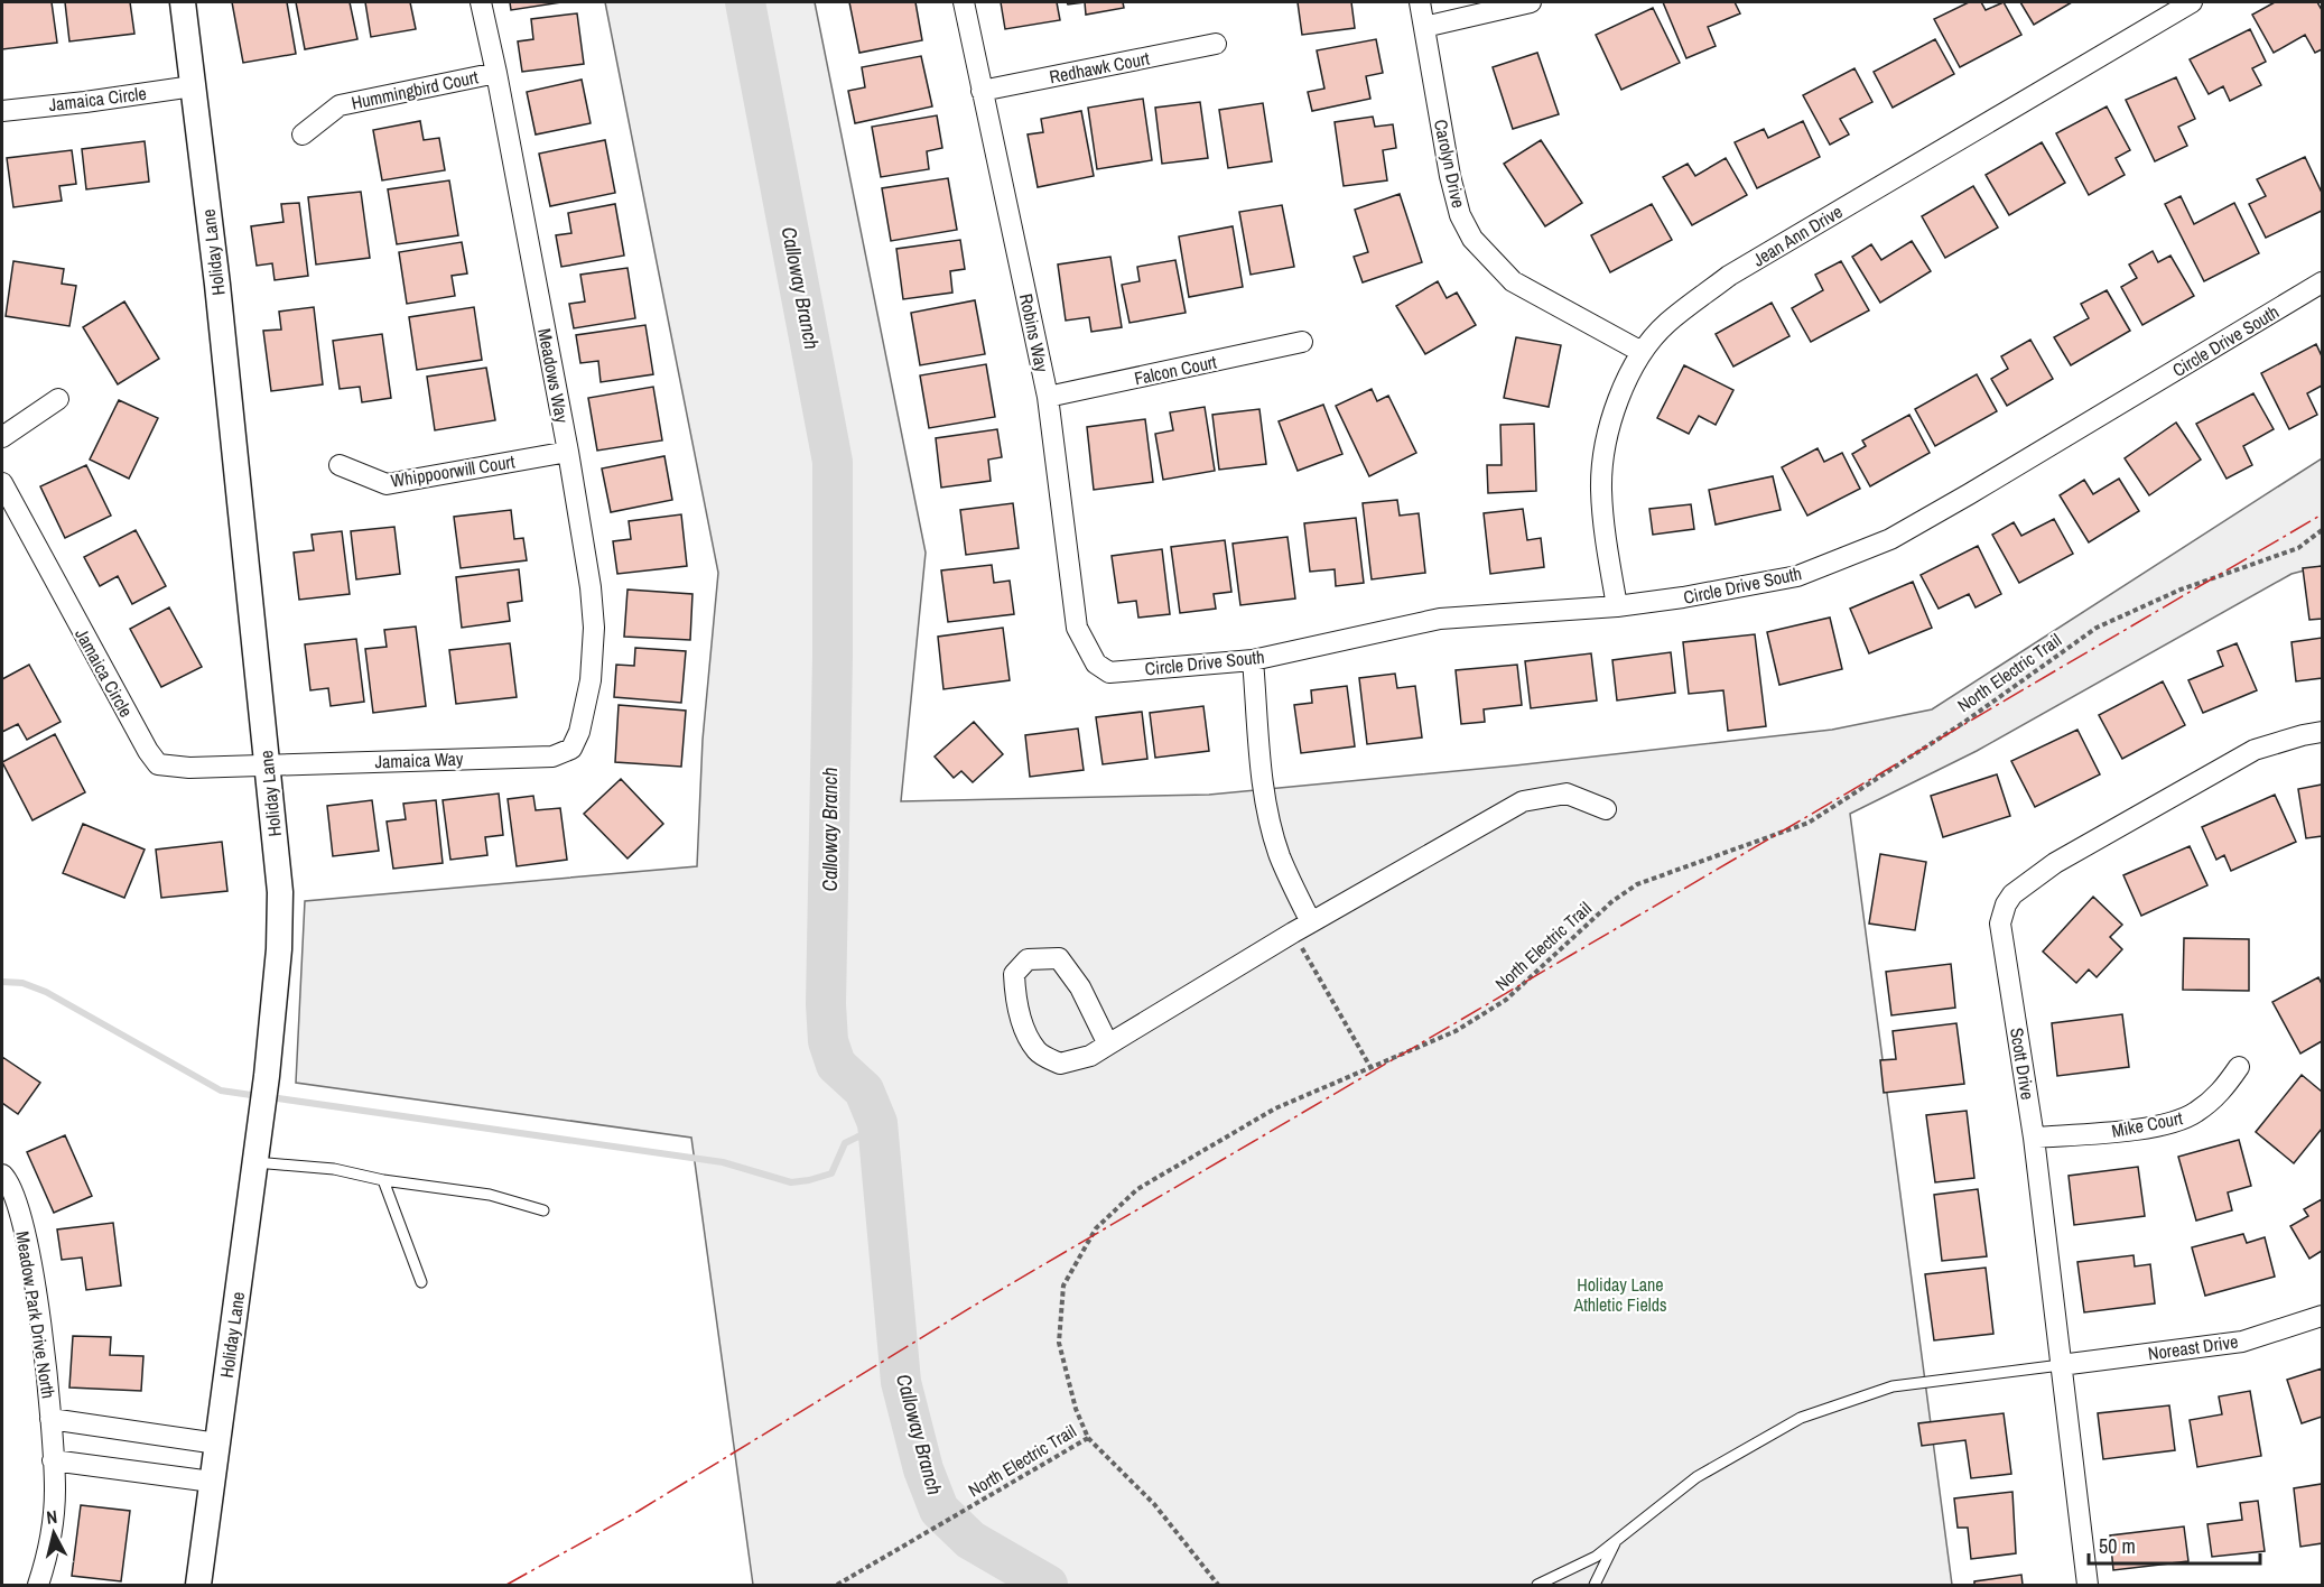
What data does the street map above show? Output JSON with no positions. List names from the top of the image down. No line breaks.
{"streets":{"street":["Redhawk Court","Hummingbird Court","Jamaica Circle","Carolyn Drive","Jean Ann Drive","Holiday Lane","Robins Way","Circle Drive South","Falcon Court","Meadows Way","Whippoorwill Court","Jamaica Way","Scott Drive","Mike Court","Meadow Park Drive North","Noreast Drive"],"path":["North Electric Trail"]},"crossings":[["Redhawk Court","Robins Way"],["Hummingbird Court","Meadows Way"],["Jamaica Circle","Holiday Lane"],["Jamaica Circle","Jamaica Way"],["Carolyn Drive","Jean Ann Drive"],["Jean Ann Drive","Circle Drive South"],["Holiday Lane","Jamaica Way"],["Robins Way","Circle Drive South"],["Robins Way","Falcon Court"],["Meadows Way","Whippoorwill Court"],["Meadows Way","Jamaica Way"],["Scott Drive","Mike Court"],["Scott Drive","Noreast Drive"]],"water":["Calloway Branch"],"parks":["Holiday Lane Athletic Fields"],"scale_bar":"50 m","north":"top"}
